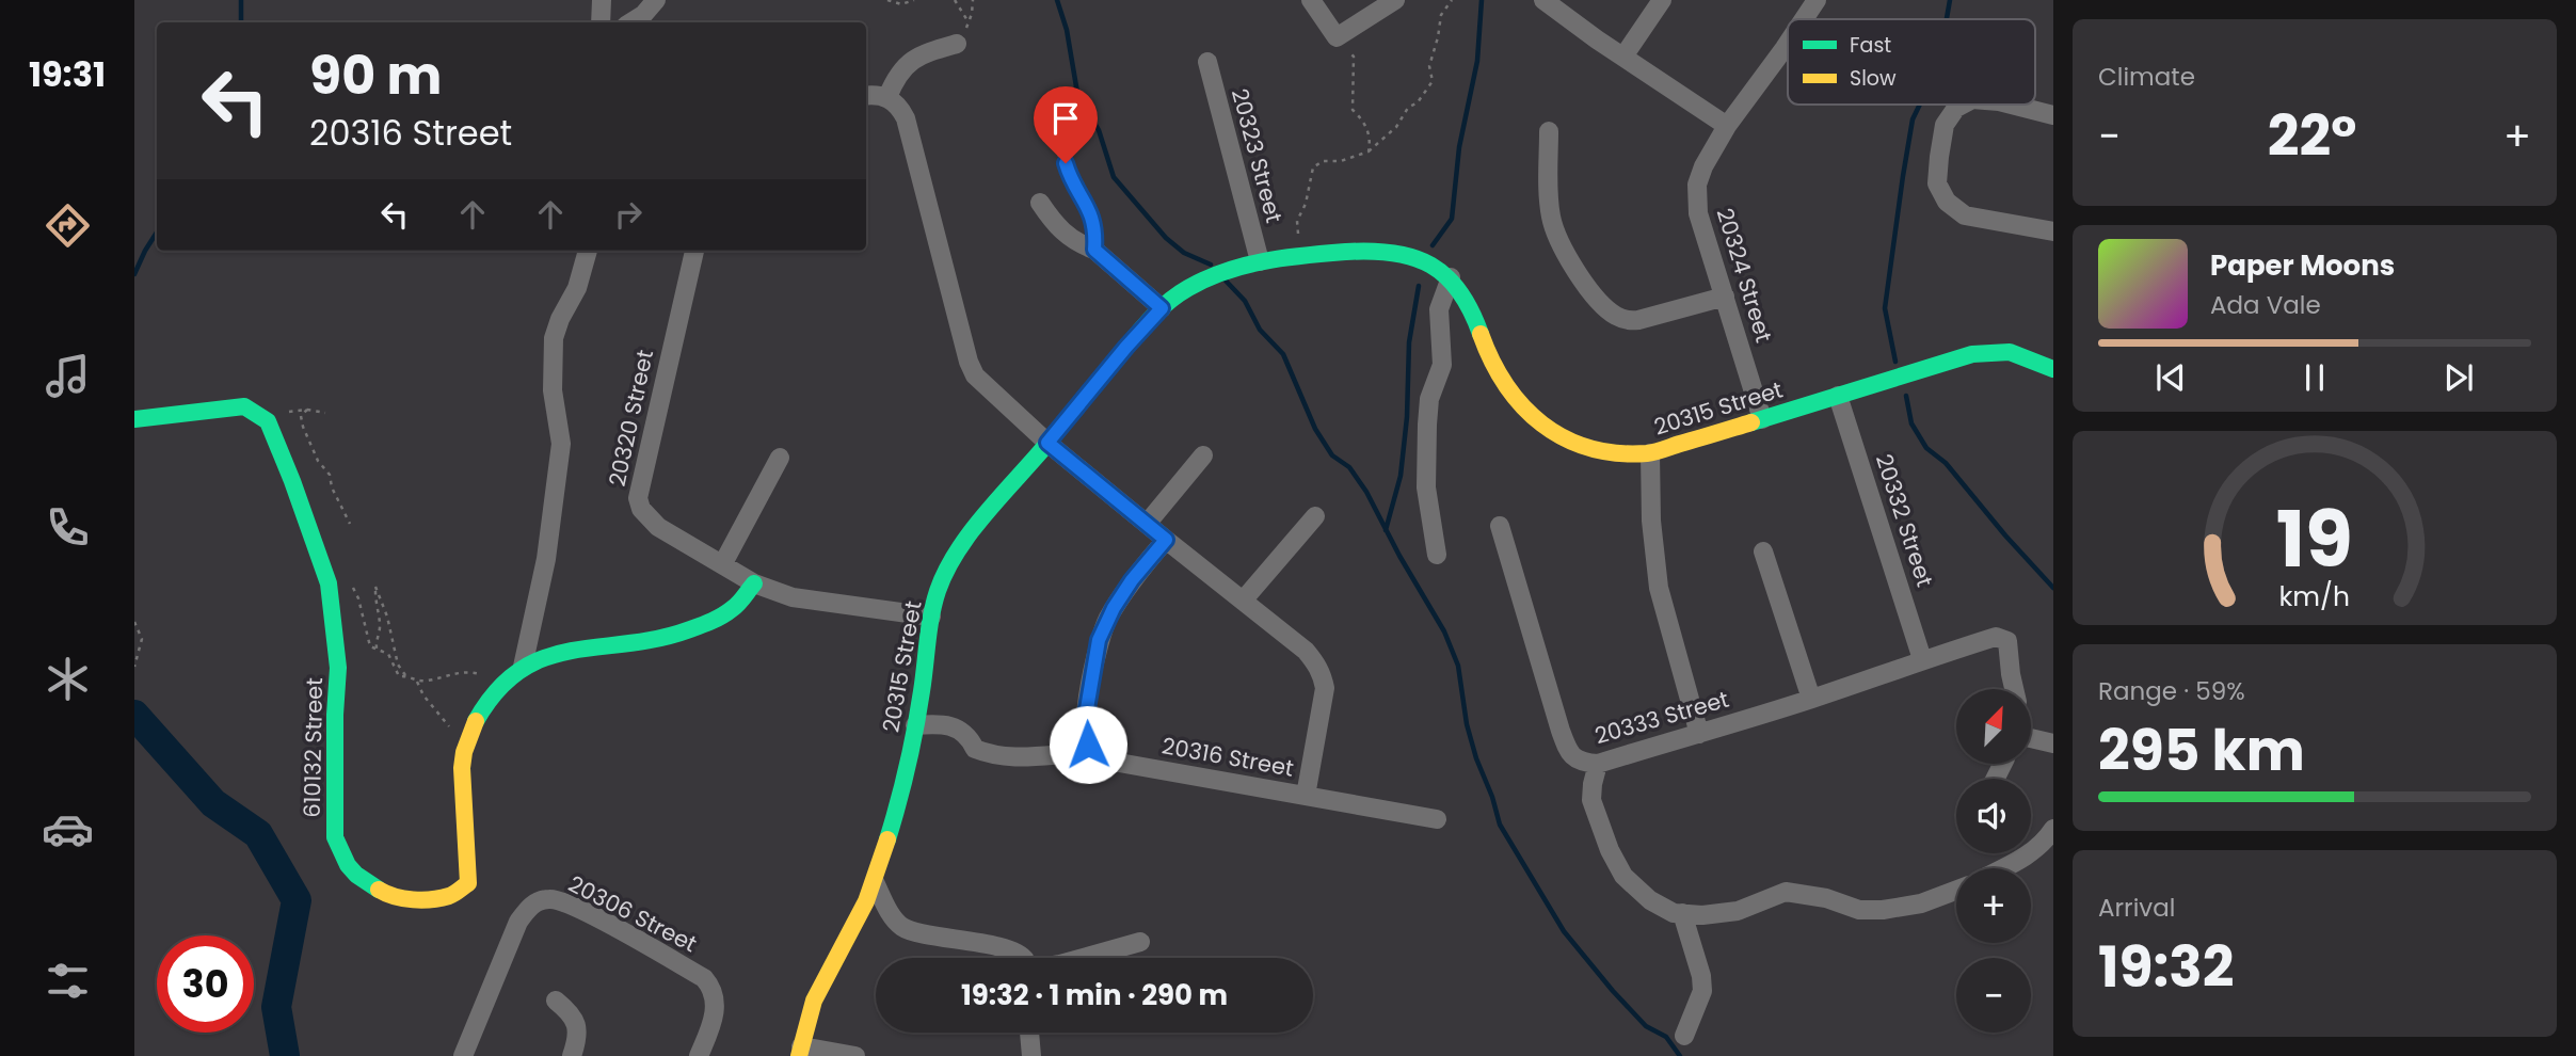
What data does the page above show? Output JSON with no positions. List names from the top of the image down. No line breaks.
{"streets":{"street":["20323 Street","20324 Street","20315 Street","20320 Street","20332 Street","20333 Street","610132 Street","20316 Street","20306 Street"]},"crossings":[["20323 Street","20315 Street"],["20324 Street","20315 Street"],["20315 Street","20320 Street"],["20315 Street","20332 Street"],["20315 Street","20316 Street"],["20320 Street","610132 Street"],["20332 Street","20333 Street"]],"legend":["Fast","Slow"],"north":"top right","page":{"tabs":"19:31","tile":["Climate",["Range · 59%","295 km"],["Arrival","19:32"]],"turn":["90 m","20316 Street"],"heat":["−","22°","+"],"song":["Paper Moons","Ada Vale"],"map_buttons":["+","−"],"limit":"30","trip":"19:32 · 1 min · 290 m","gauge":["19","km/h"]}}
